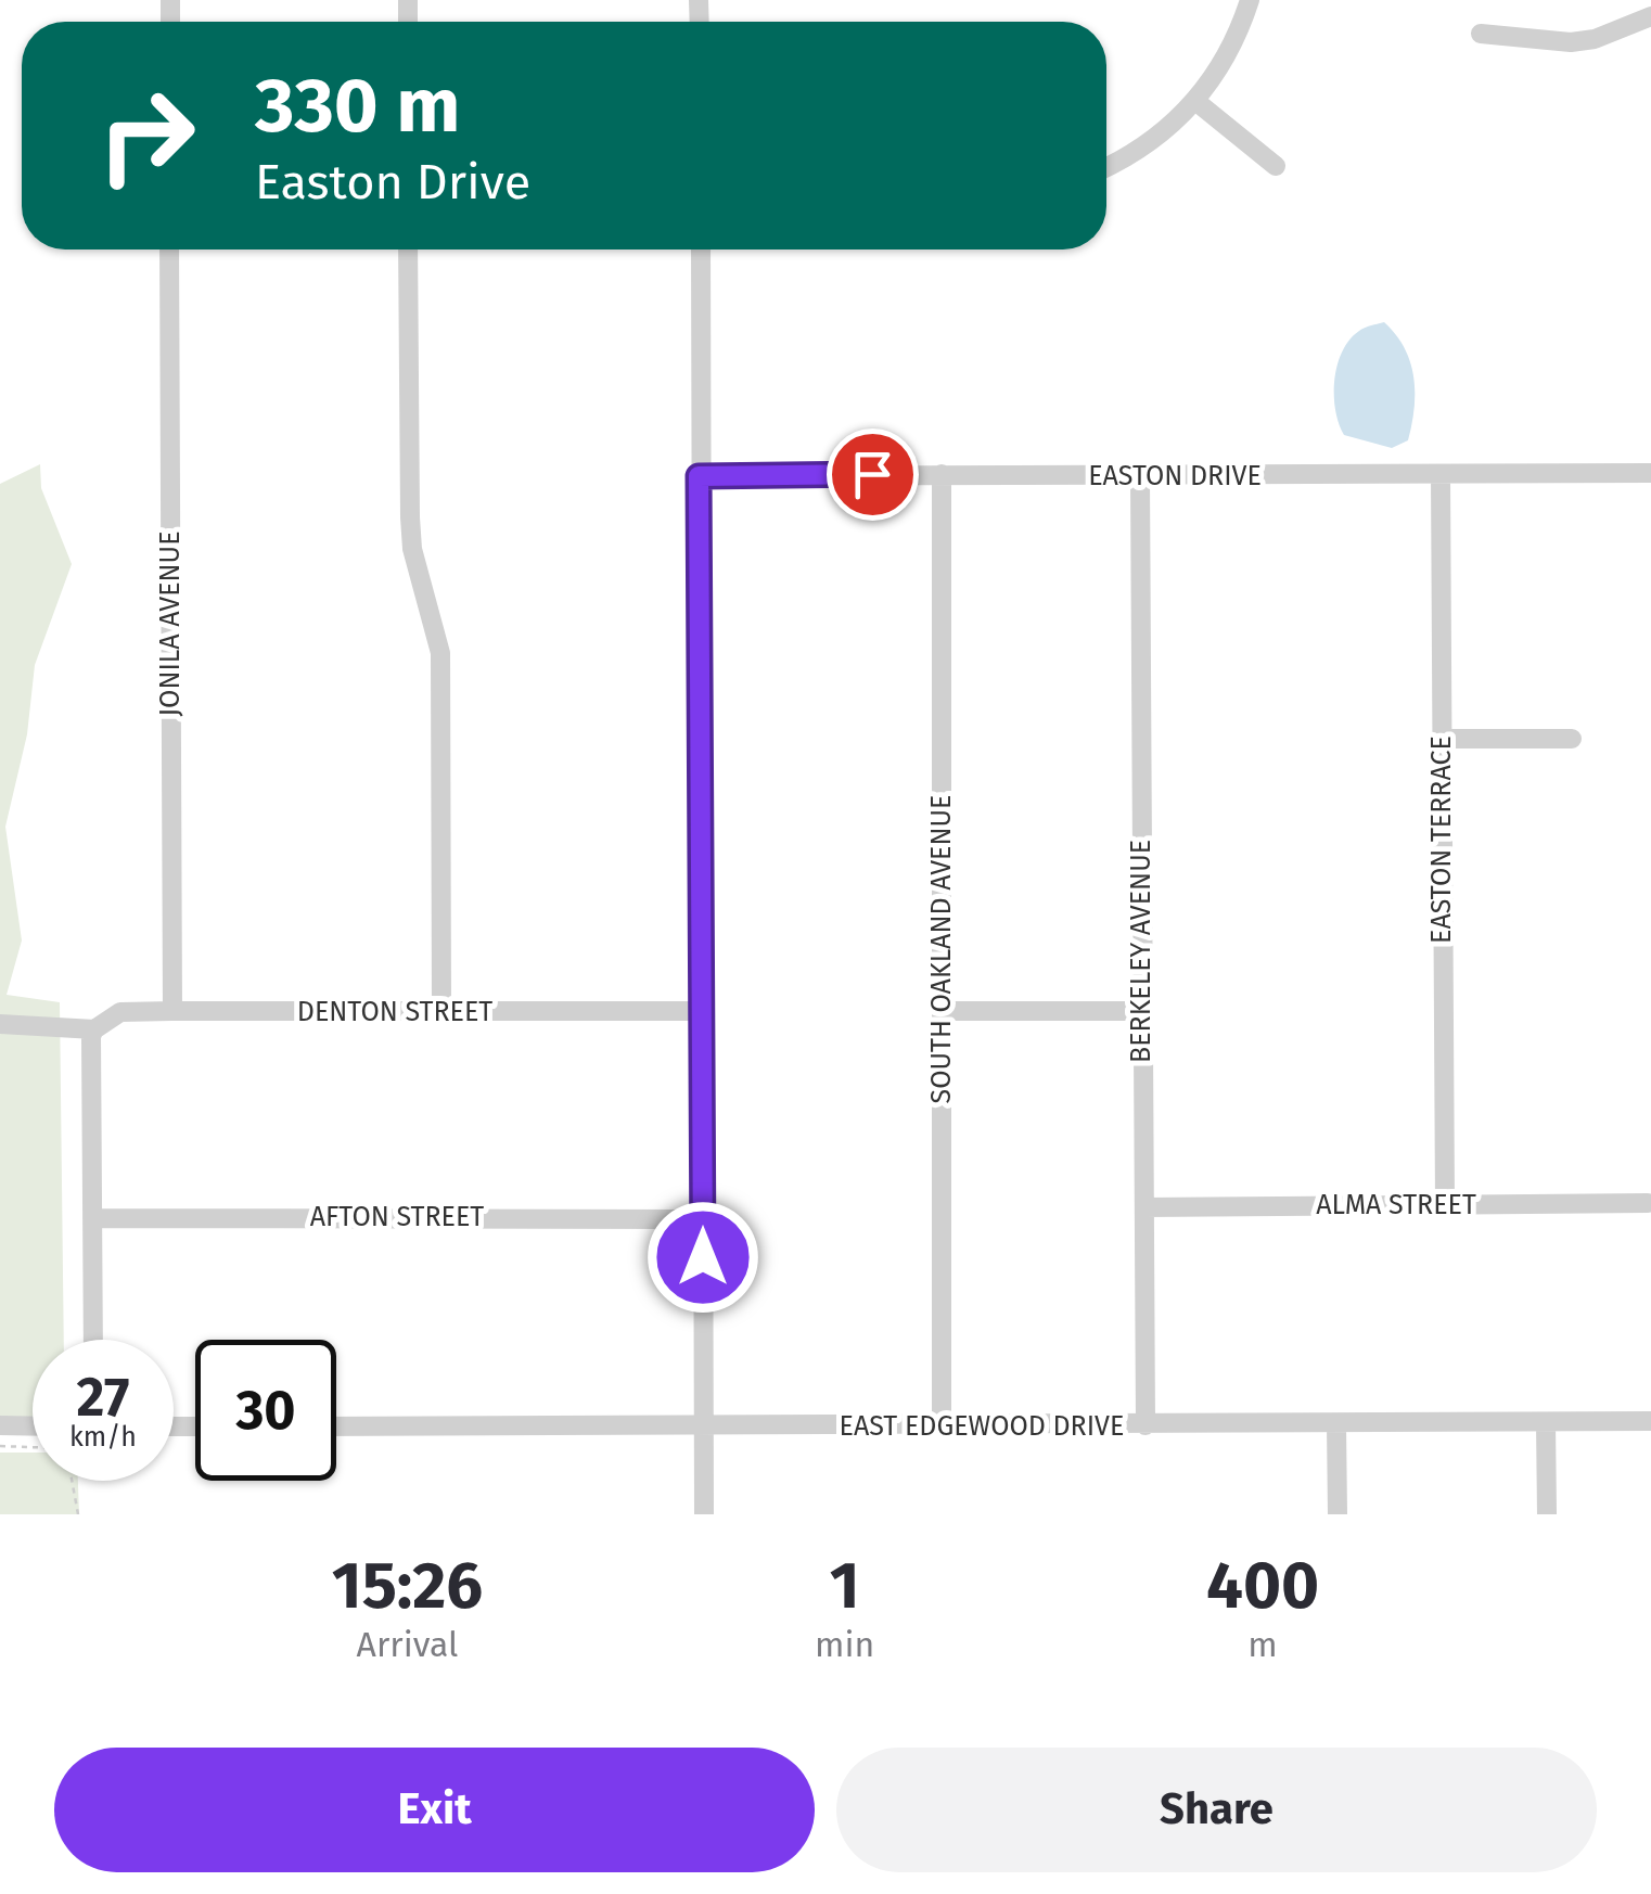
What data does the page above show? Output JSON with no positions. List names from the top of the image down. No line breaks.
{"streets":{"street":["EASTON DRIVE","JONILA AVENUE","EASTON TERRACE","SOUTH OAKLAND AVENUE","BERKELEY AVENUE","DENTON STREET","ALMA STREET","AFTON STREET","EAST EDGEWOOD DRIVE"]},"crossings":[["EASTON DRIVE","EASTON TERRACE"],["EASTON DRIVE","SOUTH OAKLAND AVENUE"],["EASTON DRIVE","BERKELEY AVENUE"],["JONILA AVENUE","DENTON STREET"],["EASTON TERRACE","ALMA STREET"],["SOUTH OAKLAND AVENUE","EAST EDGEWOOD DRIVE"],["BERKELEY AVENUE","ALMA STREET"],["BERKELEY AVENUE","EAST EDGEWOOD DRIVE"]],"page":{"turn":["330 m","Easton Drive"],"speed":"27 km/h","limit":"30","eta":["15:26","Arrival","1","min","400","m"],"buttons":["Exit","Share"]}}
